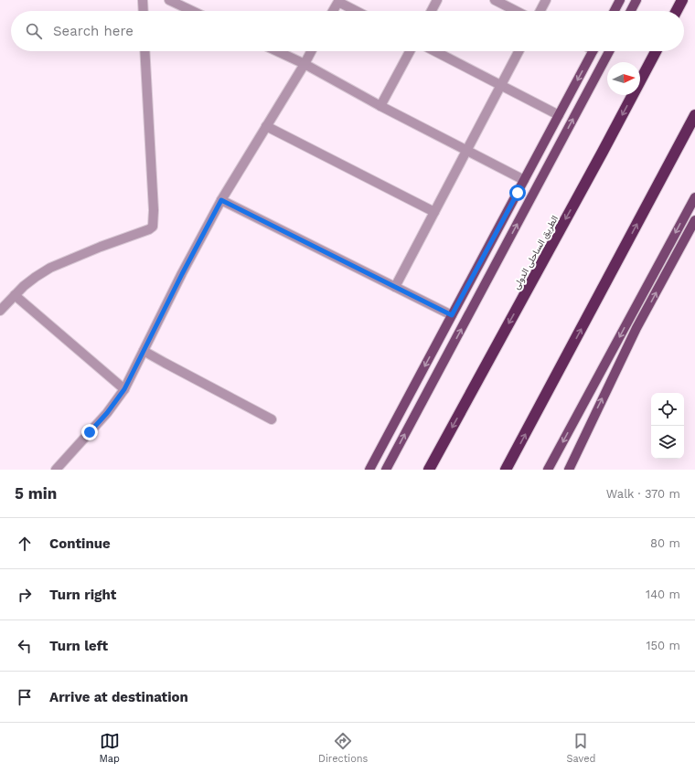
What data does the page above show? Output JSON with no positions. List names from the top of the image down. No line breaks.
{"streets":{"highway":["الطريق الساحلى الدولى"]},"north":"right","page":{"search":"Search here","heading":["5 min","Walk · 370 m"],"list":[["Continue","80 m"],["Turn right","140 m"],["Turn left","150 m"],"Arrive at destination"],"nav":["Map","Directions","Saved"]}}
